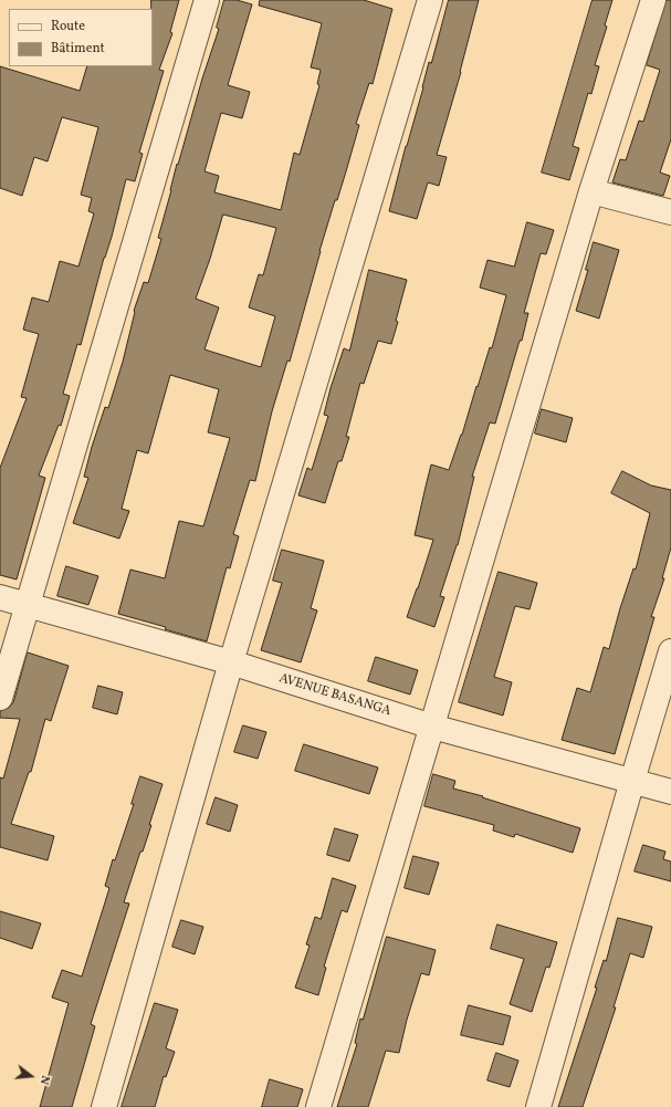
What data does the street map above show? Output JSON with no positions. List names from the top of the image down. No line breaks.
{"streets":{"street":["AVENUE BASANGA"]},"legend":["Route","Bâtiment"],"north":"right"}
